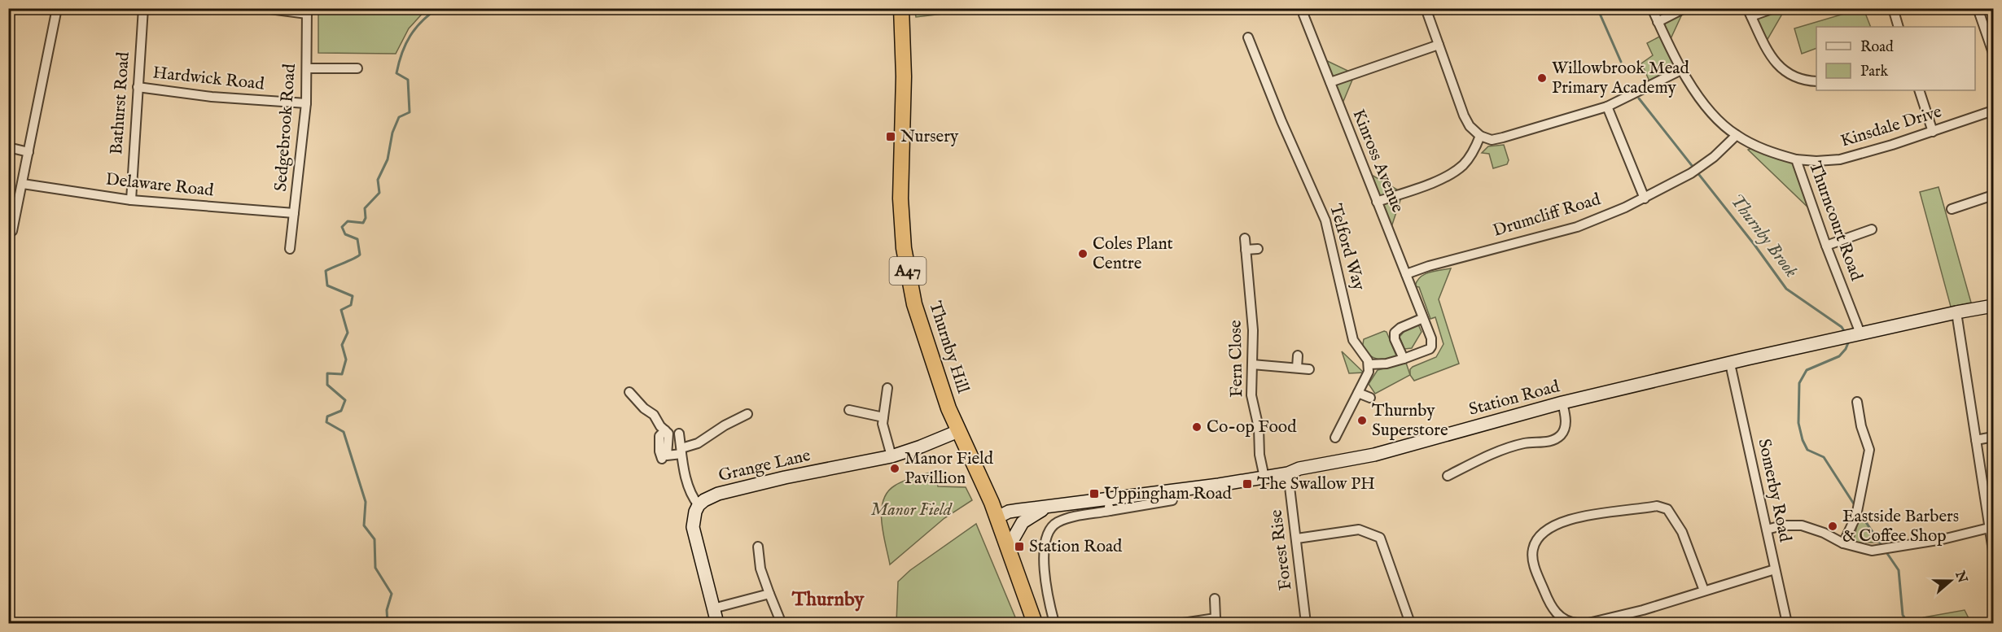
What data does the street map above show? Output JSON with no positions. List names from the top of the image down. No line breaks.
{"streets":{"highway":["A47","Thurnby Hill"],"street":["Hardwick Road","Bathurst Road","Kinsdale Drive","Sedgebrook Road","Kinross Avenue","Delaware Road","Drumcliff Road","Thurncourt Road","Telford Way","Fern Close","Station Road","Grange Lane","Somerby Road","Forest Rise"]},"crossings":[["Hardwick Road","Bathurst Road"],["Hardwick Road","Sedgebrook Road"],["Bathurst Road","Delaware Road"],["Kinsdale Drive","Thurncourt Road"],["Sedgebrook Road","Delaware Road"],["Kinross Avenue","Drumcliff Road"],["Kinross Avenue","Telford Way"],["Drumcliff Road","Thurncourt Road"],["Thurncourt Road","Station Road"],["Thurnby Hill","Station Road"],["Thurnby Hill","Grange Lane"],["Fern Close","Station Road"],["Station Road","Somerby Road"],["Station Road","Forest Rise"]],"districts":["Thurnby"],"water":["Thurnby Brook"],"parks":["Manor Field"],"places":{"other":["Willowbrook Mead Primary Academy","Coles Plant Centre","Thurnby Superstore","Co-op Food","Manor Field Pavillion","Eastside Barbers & Coffee Shop"],"transit":["Nursery","The Swallow PH","Uppingham Road","Station Road"]},"legend":["Road","Park"],"north":"right"}
